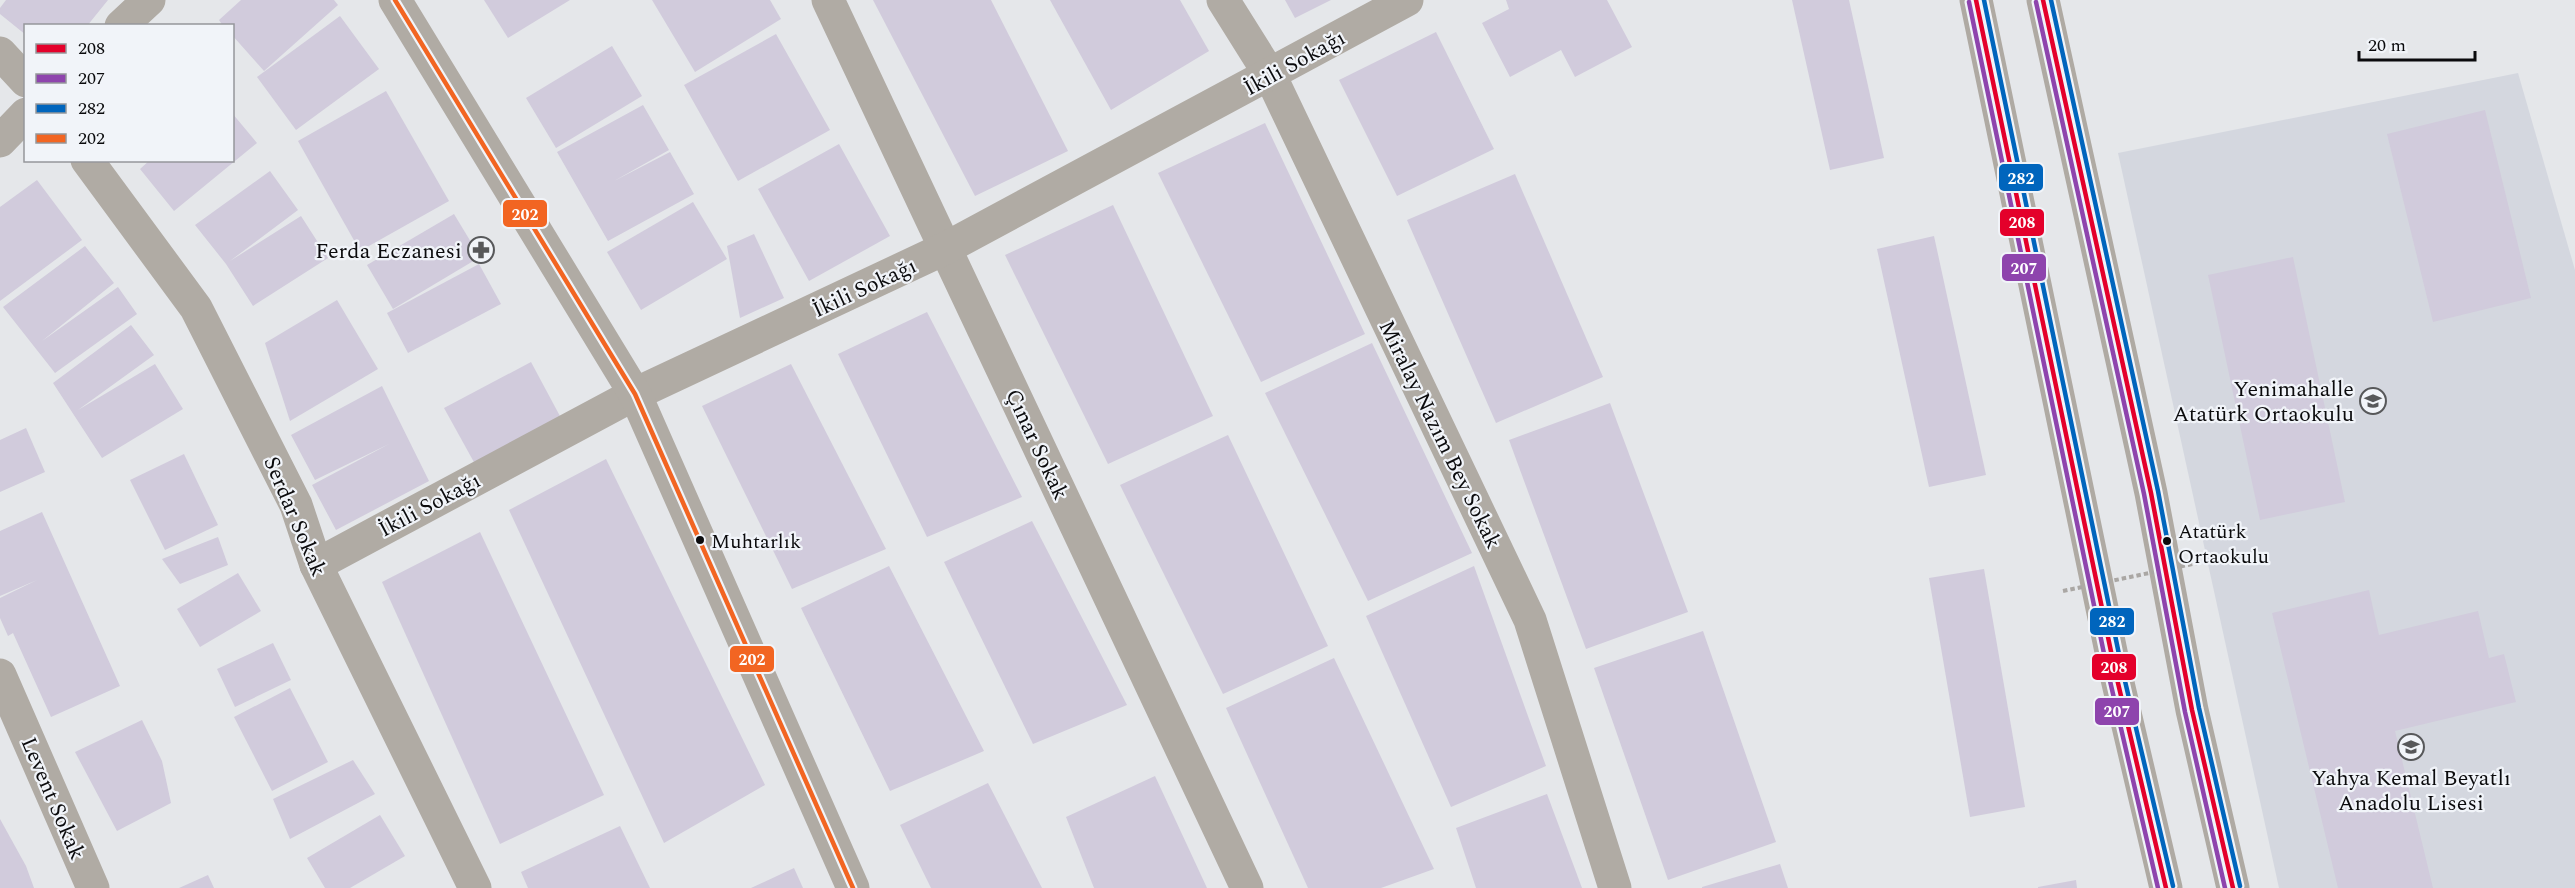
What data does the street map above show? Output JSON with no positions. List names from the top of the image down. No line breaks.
{"streets":{"street":["İkili Sokağı","Miralay Nazım Bey Sokak","Çınar Sokak","Serdar Sokak","Levent Sokak"]},"crossings":[["İkili Sokağı","Miralay Nazım Bey Sokak"],["İkili Sokağı","Çınar Sokak"],["İkili Sokağı","Serdar Sokak"]],"places":{"pharmacy":["Ferda Eczanesi"],"school or university":["Yenimahalle Atatürk Ortaokulu","Yahya Kemal Beyatlı Anadolu Lisesi"],"other":["Muhtarlık","Atatürk Ortaokulu"]},"lines":["transit line 208","transit line 282","transit line 202","transit line 207"],"legend":["208","207","282","202"],"scale_bar":"20 m"}
